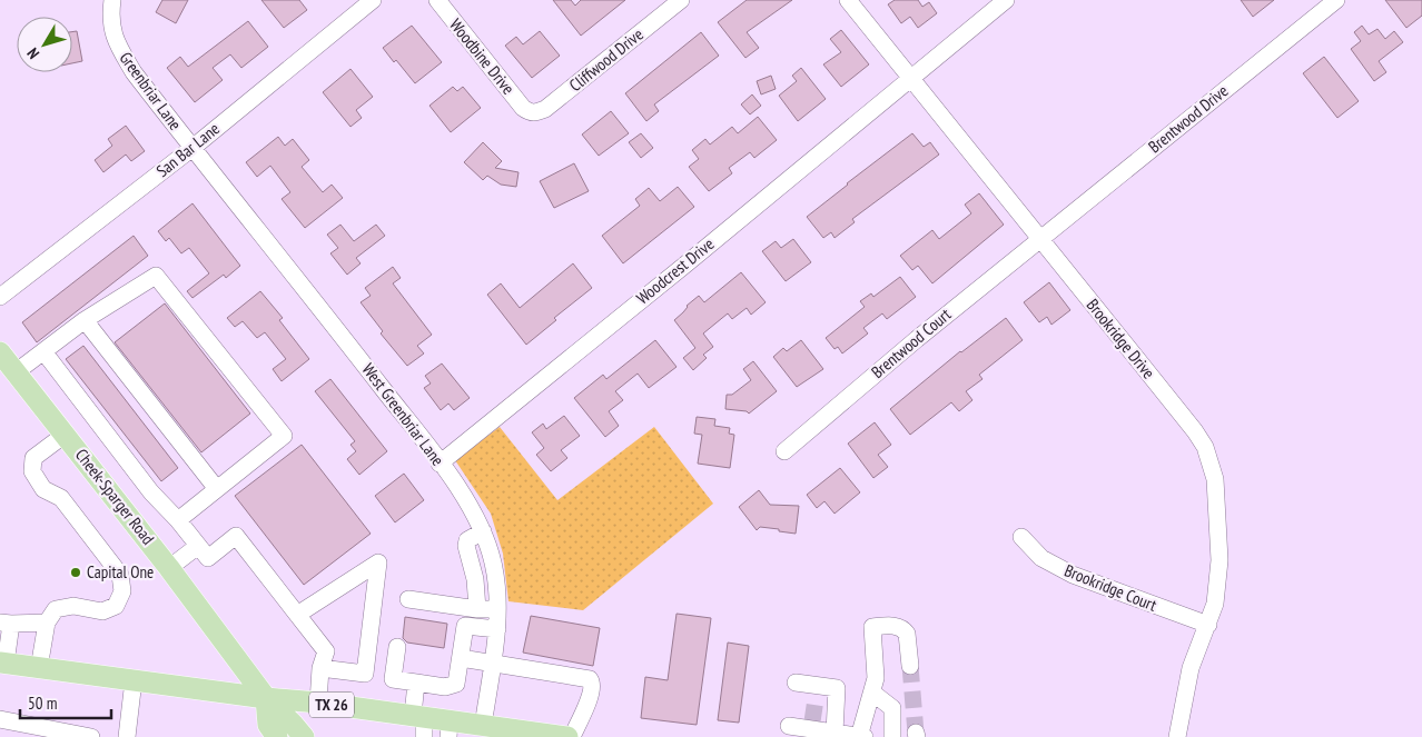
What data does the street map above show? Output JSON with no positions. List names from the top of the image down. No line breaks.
{"streets":{"main road":["Cheek-Sparger Road","TX 26"],"street":["Woodbine Drive","Cliffwood Drive","Greenbriar Lane","Brentwood Drive","San Bar Lane","Woodcrest Drive","Brookridge Drive","Brentwood Court","West Greenbriar Lane","Brookridge Court"]},"crossings":[["Woodbine Drive","Cliffwood Drive"],["Greenbriar Lane","San Bar Lane"],["Greenbriar Lane","West Greenbriar Lane"],["Brentwood Drive","Brookridge Drive"],["Brentwood Drive","Brentwood Court"],["San Bar Lane","West Greenbriar Lane"],["Woodcrest Drive","Brookridge Drive"],["Woodcrest Drive","West Greenbriar Lane"],["Brookridge Drive","Brentwood Court"],["Brookridge Drive","Brookridge Court"],["West Greenbriar Lane","TX 26"],["Cheek-Sparger Road","TX 26"]],"places":["Capital One"],"scale_bar":"50 m","north":"bottom left"}
